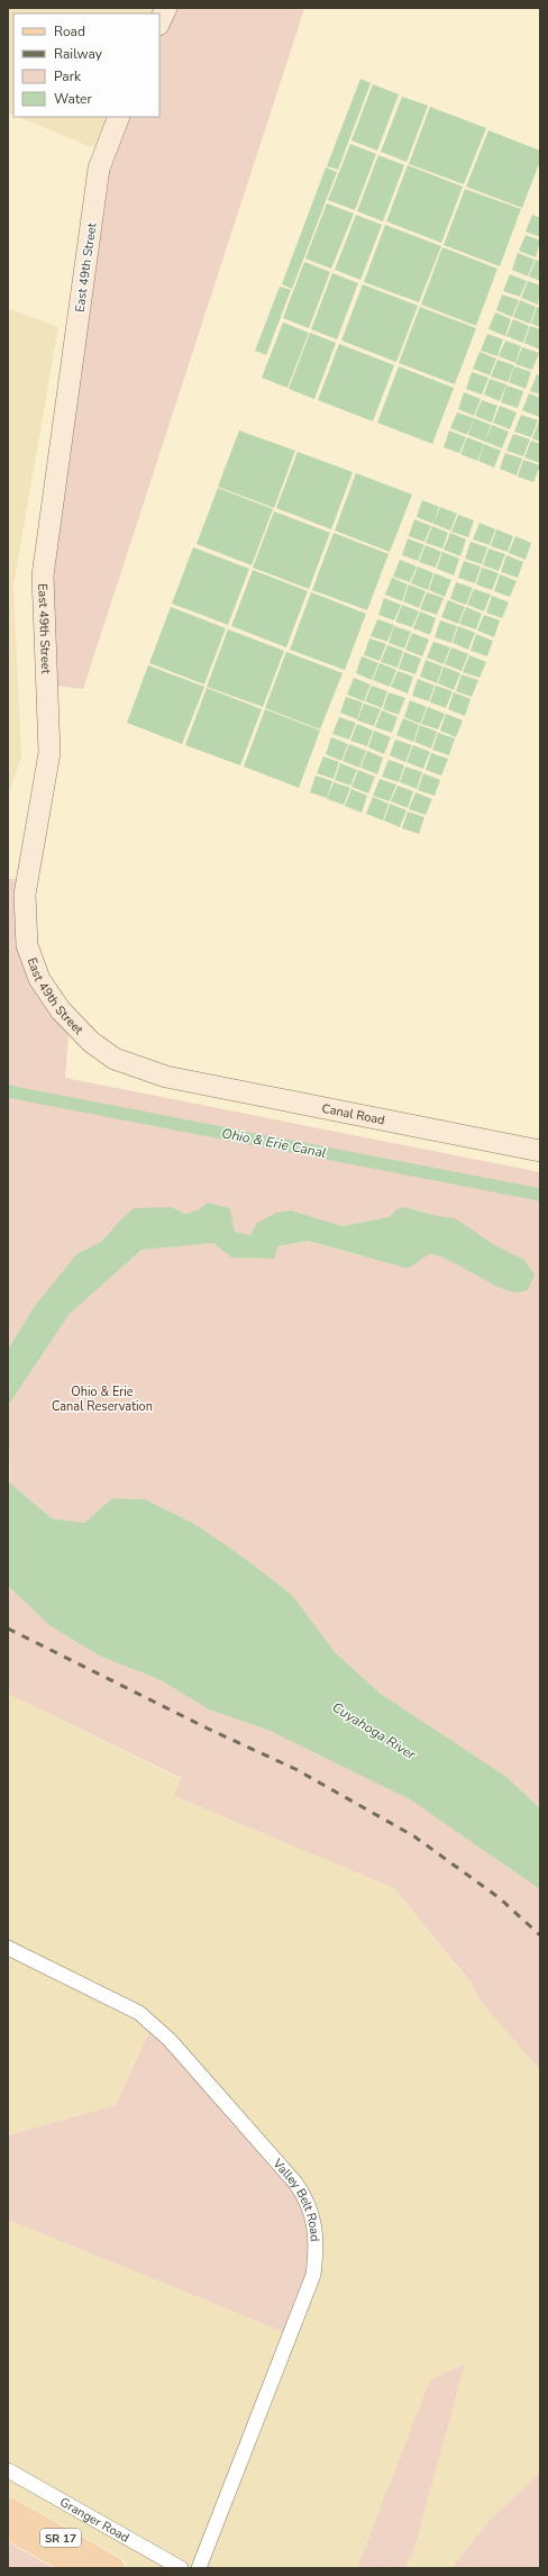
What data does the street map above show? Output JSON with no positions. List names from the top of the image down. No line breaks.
{"streets":{"main road":["SR 17"],"street":["East 49th Street","Canal Road","Valley Belt Road","Granger Road"]},"crossings":[["East 49th Street","Canal Road"]],"water":["Ohio & Erie Canal","Cuyahoga River"],"parks":["Ohio & Erie Canal Reservation"],"legend":["Road","Railway","Park","Water"]}
